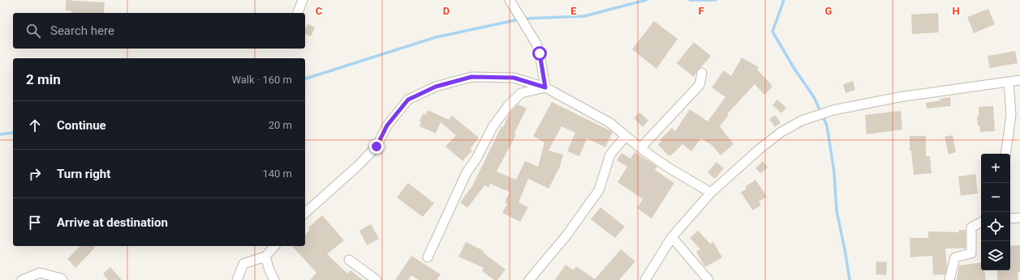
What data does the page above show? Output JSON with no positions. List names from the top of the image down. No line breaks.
{"page":{"search":"Search here","heading":["2 min","Walk · 160 m"],"list":[["Continue","20 m"],["Turn right","140 m"],"Arrive at destination"],"map_buttons":["+","−"]},"grid":{"columns":["C","D","E","F","G","H"]}}
